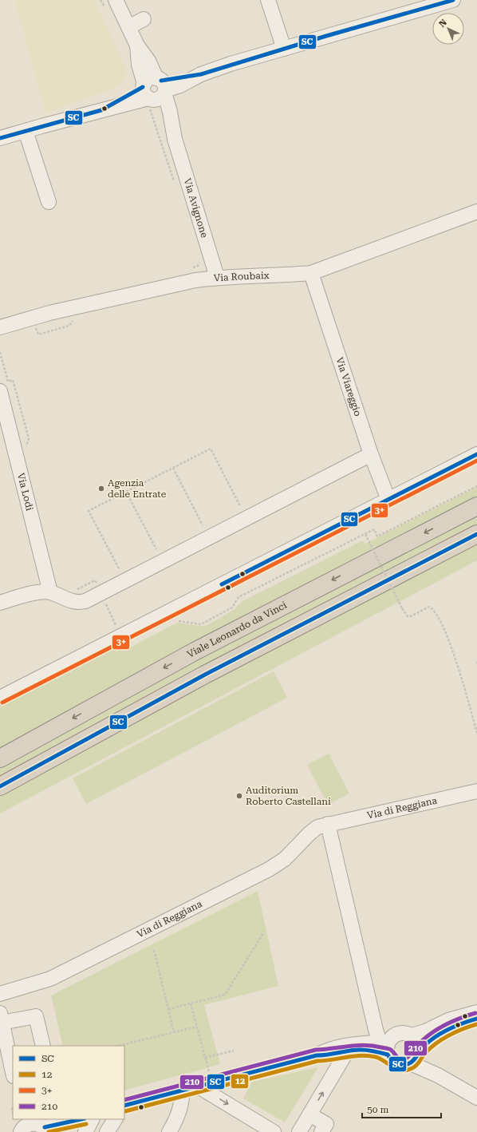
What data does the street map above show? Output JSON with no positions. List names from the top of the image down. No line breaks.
{"streets":{"highway":["Viale Leonardo da Vinci"],"street":["Via Avignone","Via Roubaix","Via Viareggio","Via Lodi","Via di Reggiana"]},"crossings":[["Via Avignone","Via Roubaix"],["Via Roubaix","Via Viareggio"]],"places":["Agenzia delle Entrate","Auditorium Roberto Castellani"],"lines":["transit line SC","transit line 3+","transit line 210","transit line 12"],"legend":["SC","12","3+","210"],"scale_bar":"50 m","north":"top left"}
